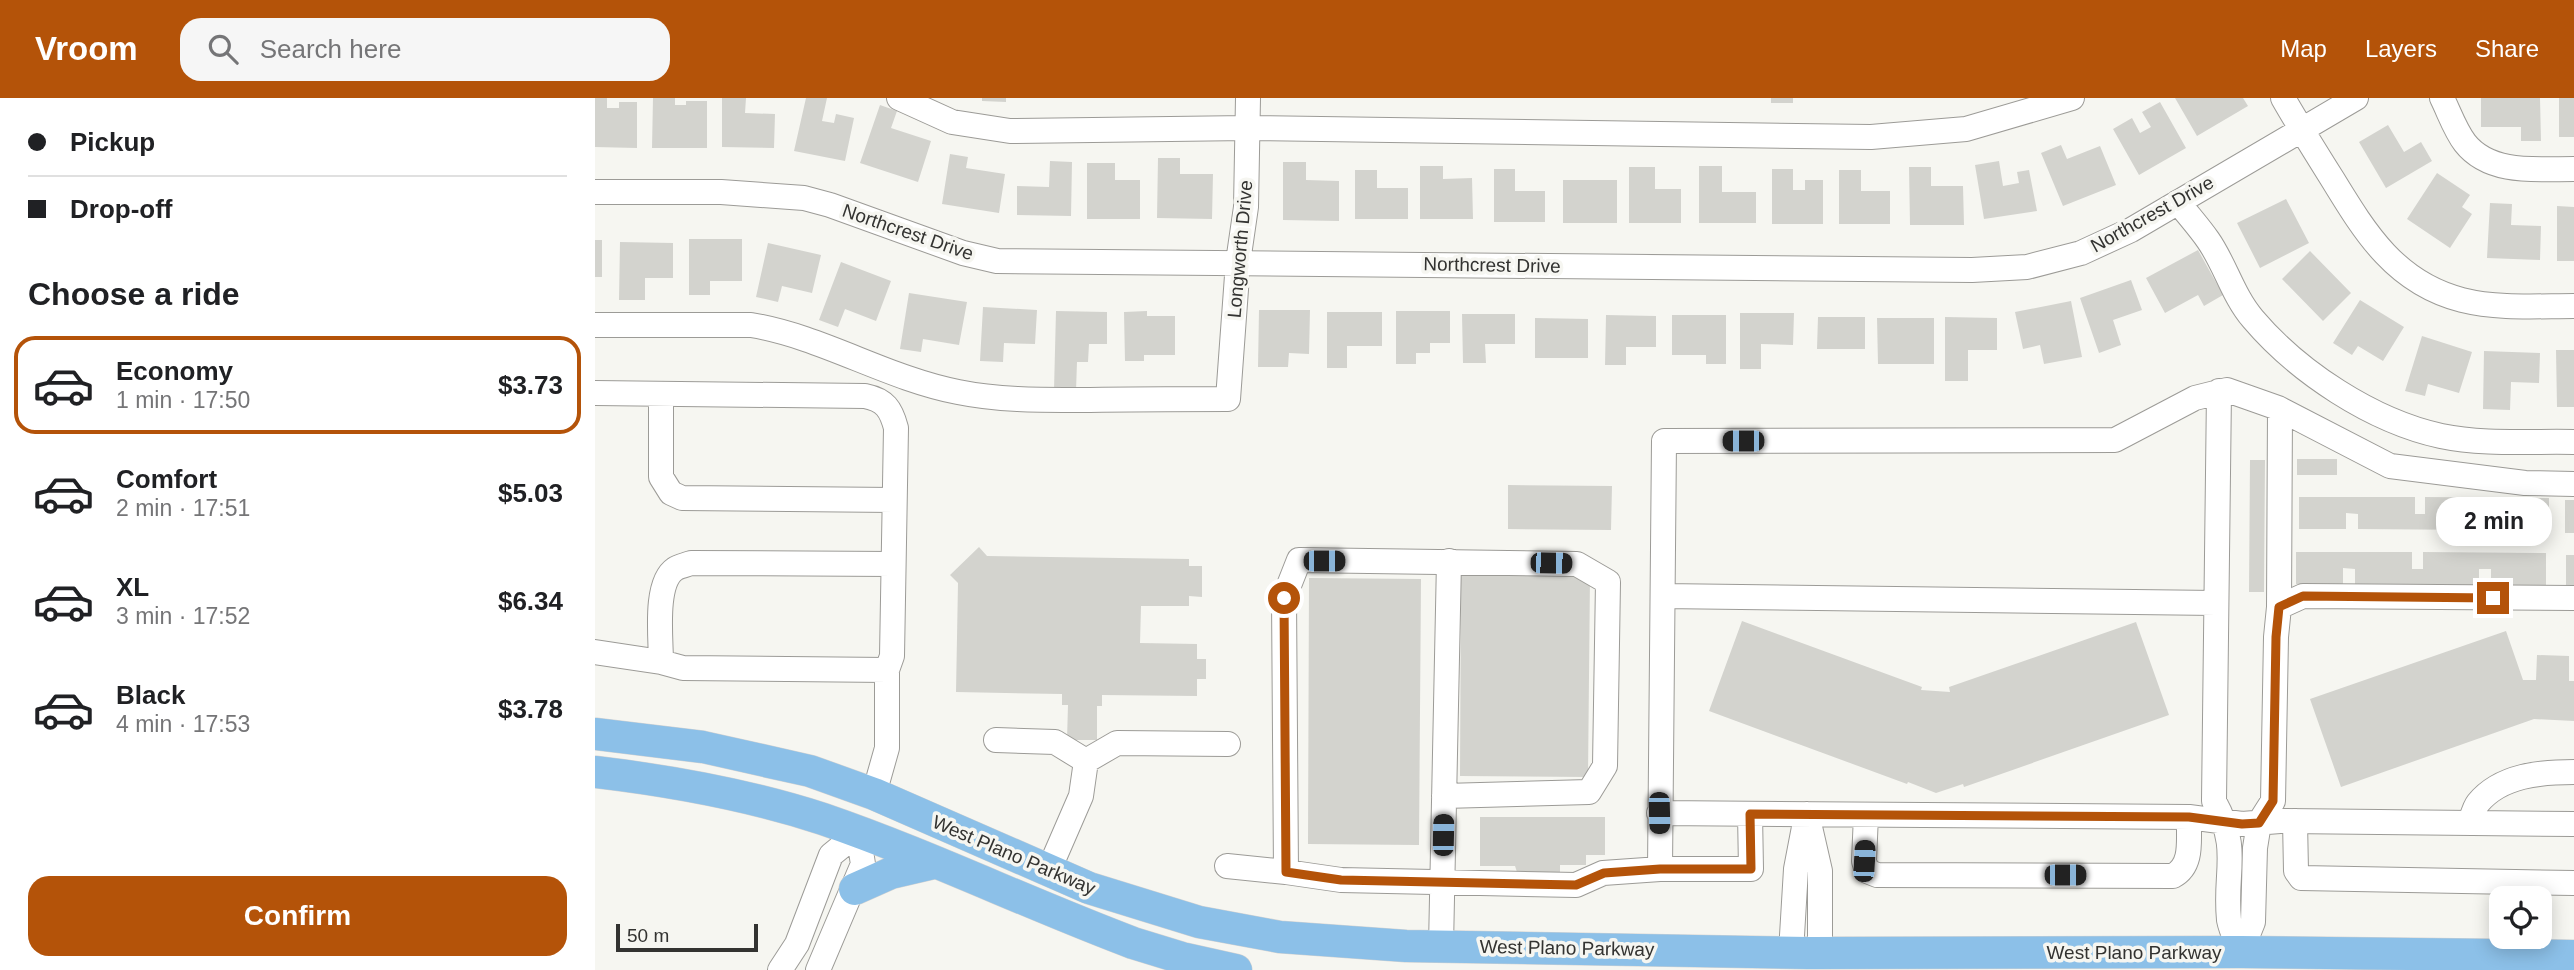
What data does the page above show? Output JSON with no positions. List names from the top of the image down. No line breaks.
{"streets":{"main road":["West Plano Parkway"],"street":["Northcrest Drive","Longworth Drive"]},"crossings":[["Northcrest Drive","Longworth Drive"]],"scale_bar":"50 m","page":{"header":"Vroom","search":"Search here","nav":["Map","Layers","Share"],"banner":["Pickup","Drop-off"],"heading":"Choose a ride","list":[{"name":"Economy","note":"1 min · 17:50","value":"$3.73"},{"name":"Comfort","note":"2 min · 17:51","value":"$5.03"},{"name":"XL","note":"3 min · 17:52","value":"$6.34"},{"name":"Black","note":"4 min · 17:53","value":"$3.78"}],"bubble":"2 min","buttons":"Confirm","scale":"50 m"}}
